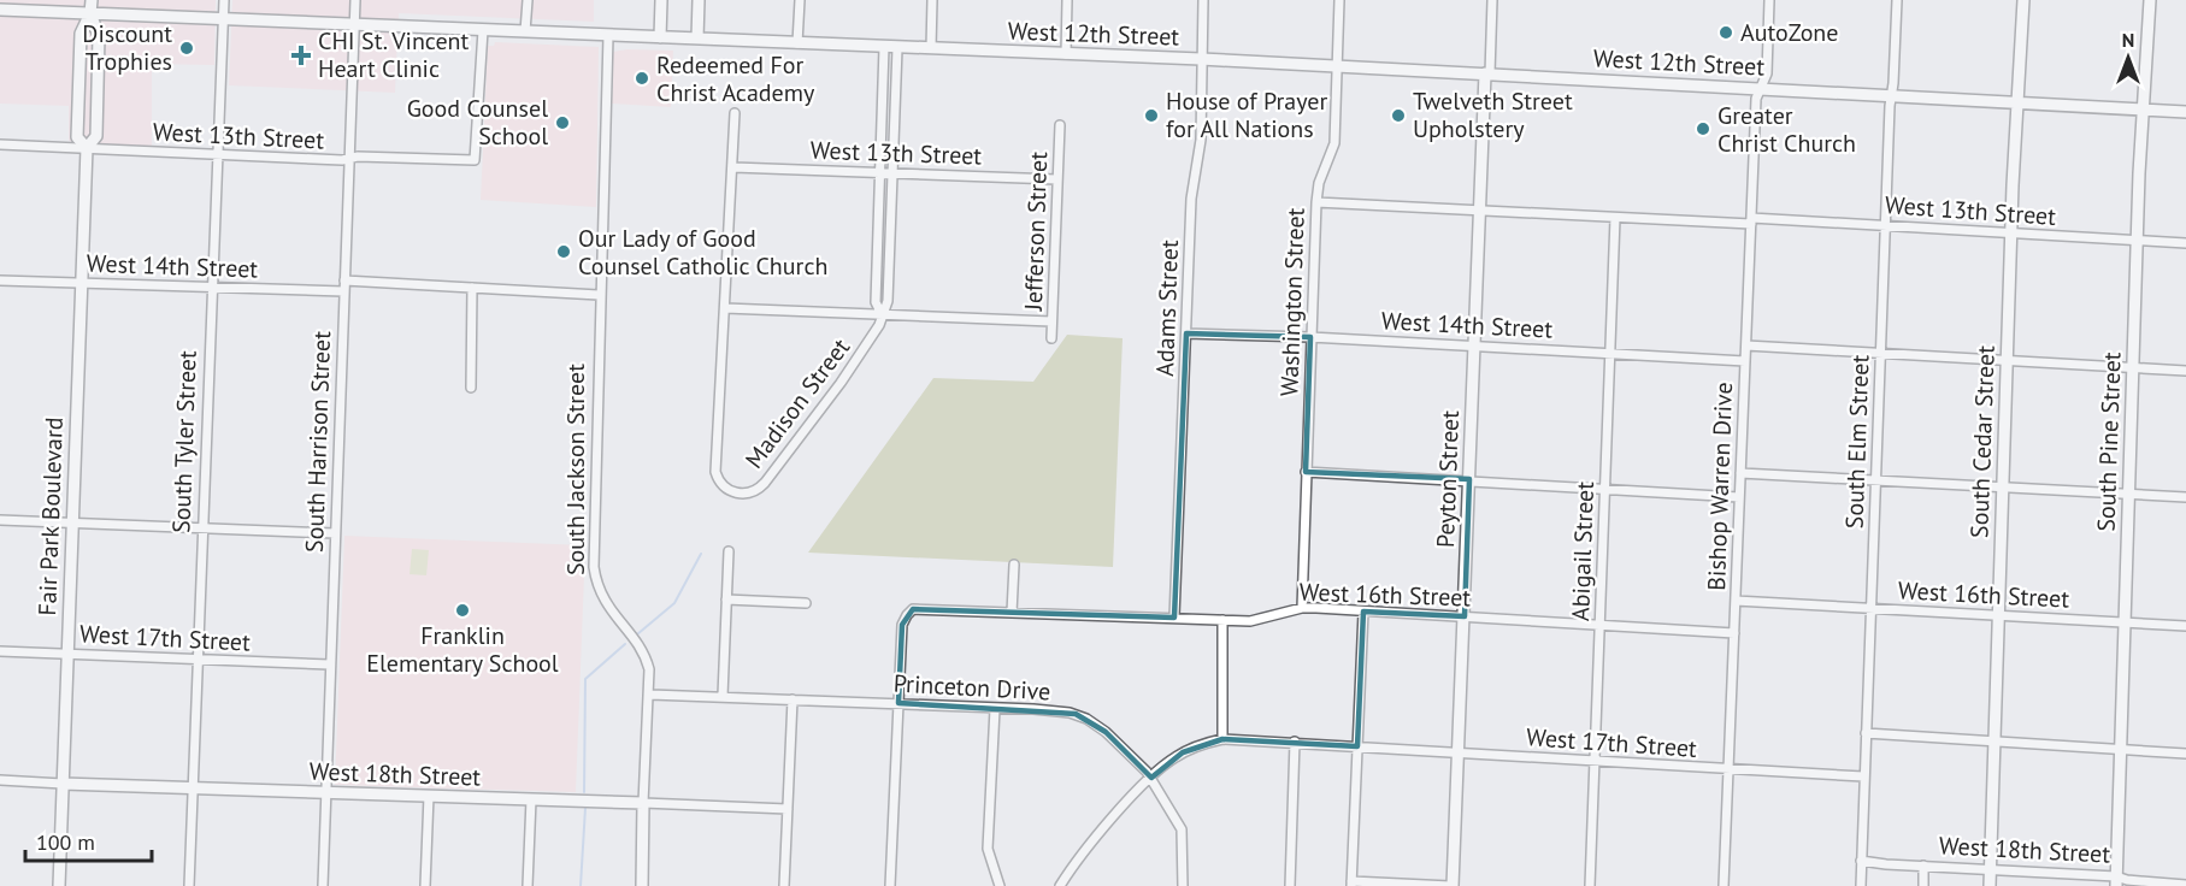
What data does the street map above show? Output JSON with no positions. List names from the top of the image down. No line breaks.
{"streets":{"main road":["West 12th Street","South Cedar Street","South Pine Street","South Jackson Street","Peyton Street","Fair Park Boulevard","West 18th Street"],"street":["West 13th Street","Jefferson Street","West 14th Street","Washington Street","Adams Street","Madison Street","South Tyler Street","South Harrison Street","South Elm Street","Bishop Warren Drive","Abigail Street","West 16th Street","West 17th Street","Princeton Drive"]},"crossings":[["West 12th Street","West 13th Street"],["West 12th Street","Washington Street"],["West 12th Street","Adams Street"],["West 12th Street","Madison Street"],["West 12th Street","South Tyler Street"],["West 12th Street","South Harrison Street"],["West 12th Street","South Elm Street"],["West 12th Street","South Cedar Street"],["West 12th Street","South Pine Street"],["West 12th Street","South Jackson Street"],["West 12th Street","Peyton Street"],["West 12th Street","Bishop Warren Drive"],["West 12th Street","Fair Park Boulevard"],["West 13th Street","Jefferson Street"],["West 13th Street","Washington Street"],["West 13th Street","Madison Street"],["West 13th Street","South Tyler Street"],["West 13th Street","South Harrison Street"],["West 13th Street","South Elm Street"],["West 13th Street","South Cedar Street"],["West 13th Street","South Pine Street"],["West 13th Street","Peyton Street"],["West 13th Street","Bishop Warren Drive"],["West 13th Street","Fair Park Boulevard"],["West 13th Street","Abigail Street"],["West 14th Street","Washington Street"],["West 14th Street","Adams Street"],["West 14th Street","South Tyler Street"],["West 14th Street","South Harrison Street"],["West 14th Street","Peyton Street"],["West 14th Street","Bishop Warren Drive"],["West 14th Street","Fair Park Boulevard"],["West 14th Street","Abigail Street"],["Washington Street","West 16th Street"],["Adams Street","West 16th Street"],["South Tyler Street","West 17th Street"],["South Tyler Street","West 18th Street"],["South Harrison Street","West 17th Street"],["South Harrison Street","West 18th Street"],["South Elm Street","West 16th Street"],["South Elm Street","West 17th Street"],["South Elm Street","West 18th Street"],["South Cedar Street","West 16th Street"],["South Cedar Street","West 18th Street"],["South Pine Street","West 16th Street"],["South Pine Street","West 18th Street"],["South Jackson Street","Princeton Drive"],["South Jackson Street","West 18th Street"],["Peyton Street","West 16th Street"],["Peyton Street","West 17th Street"],["Bishop Warren Drive","West 16th Street"],["Bishop Warren Drive","West 17th Street"],["Fair Park Boulevard","West 17th Street"],["Fair Park Boulevard","West 18th Street"],["Abigail Street","West 16th Street"],["Abigail Street","West 17th Street"],["West 16th Street","Princeton Drive"]],"places":{"other":["AutoZone","Discount Trophies","Redeemed For Christ Academy","House of Prayer for All Nations","Twelveth Street Upholstery","Good Counsel School","Greater Christ Church","Our Lady of Good Counsel Catholic Church","Franklin Elementary School"],"health":["CHI St. Vincent Heart Clinic"]},"scale_bar":"100 m","north":"top"}
